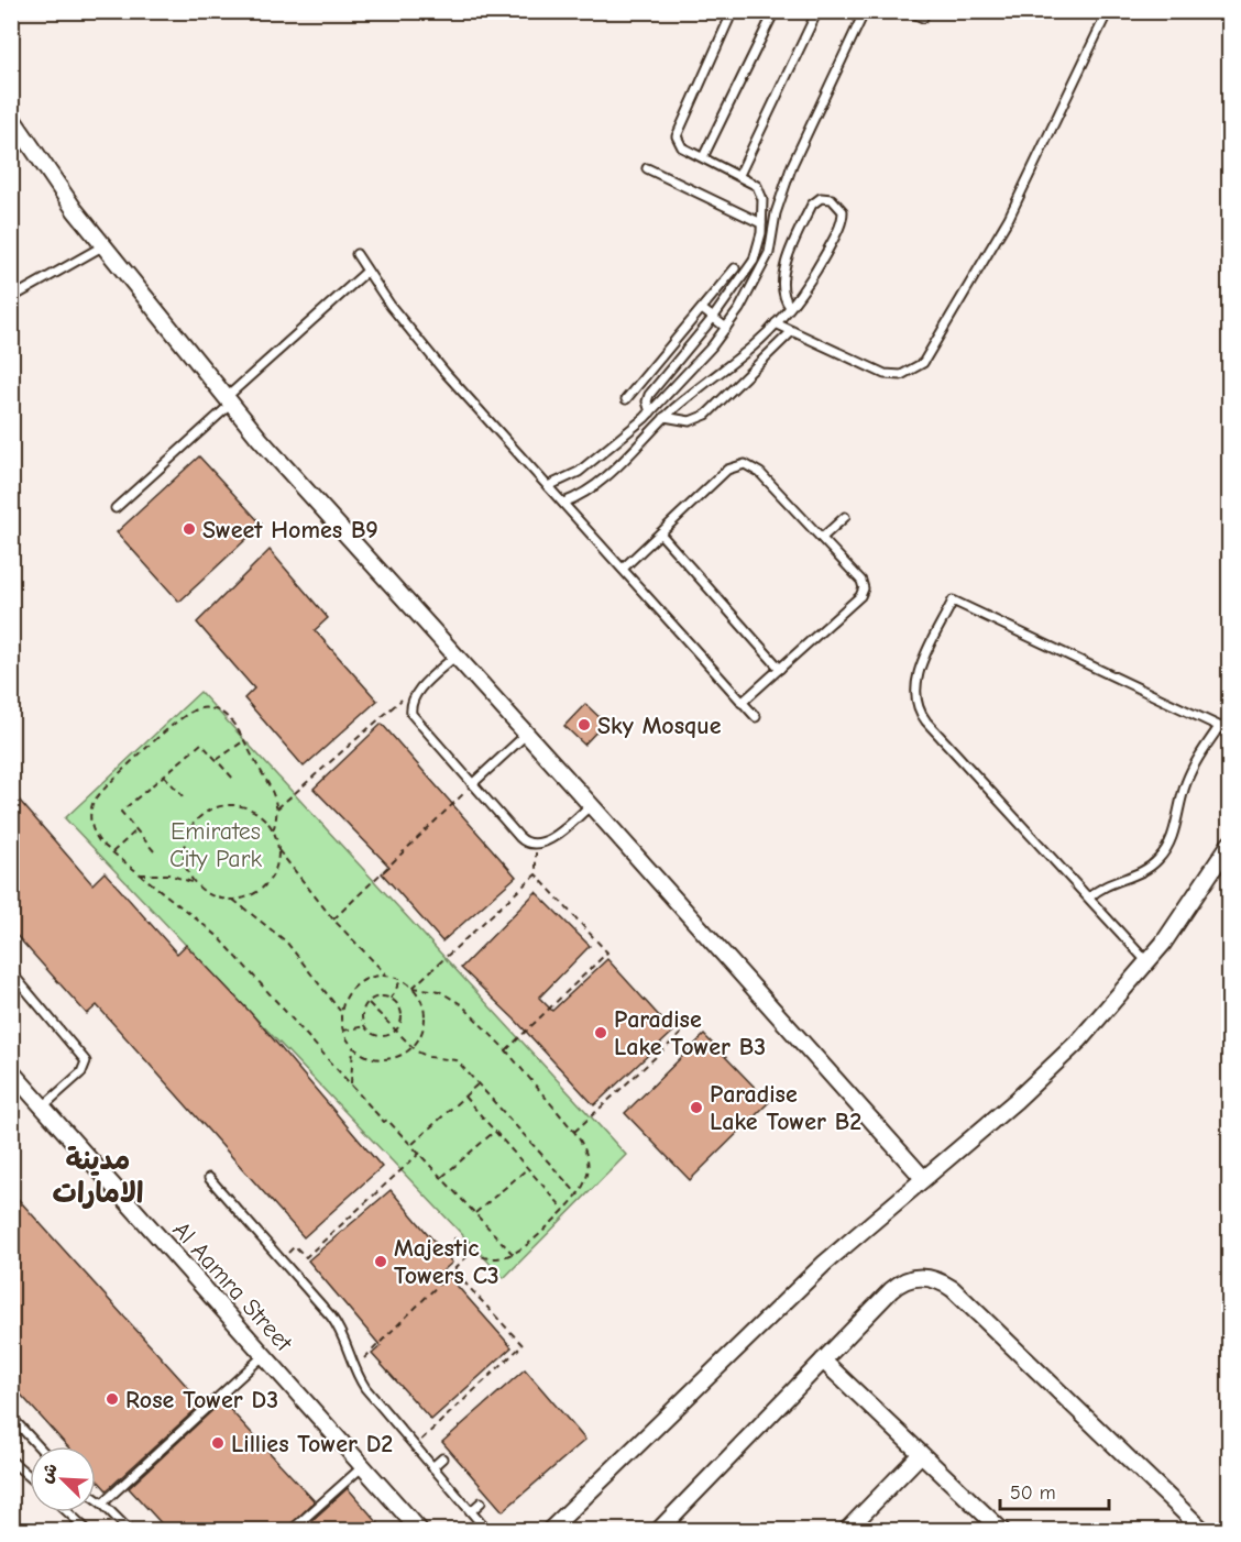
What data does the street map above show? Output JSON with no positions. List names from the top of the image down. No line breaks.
{"streets":{"street":["Al Aamra Street"]},"districts":["مدينة الامارات"],"parks":["Emirates City Park"],"places":["Sweet Homes B9","Sky Mosque","Paradise Lake Tower B3","Paradise Lake Tower B2","Majestic Towers C3","Rose Tower D3","Lillies Tower D2"],"scale_bar":"50 m","north":"top left"}
